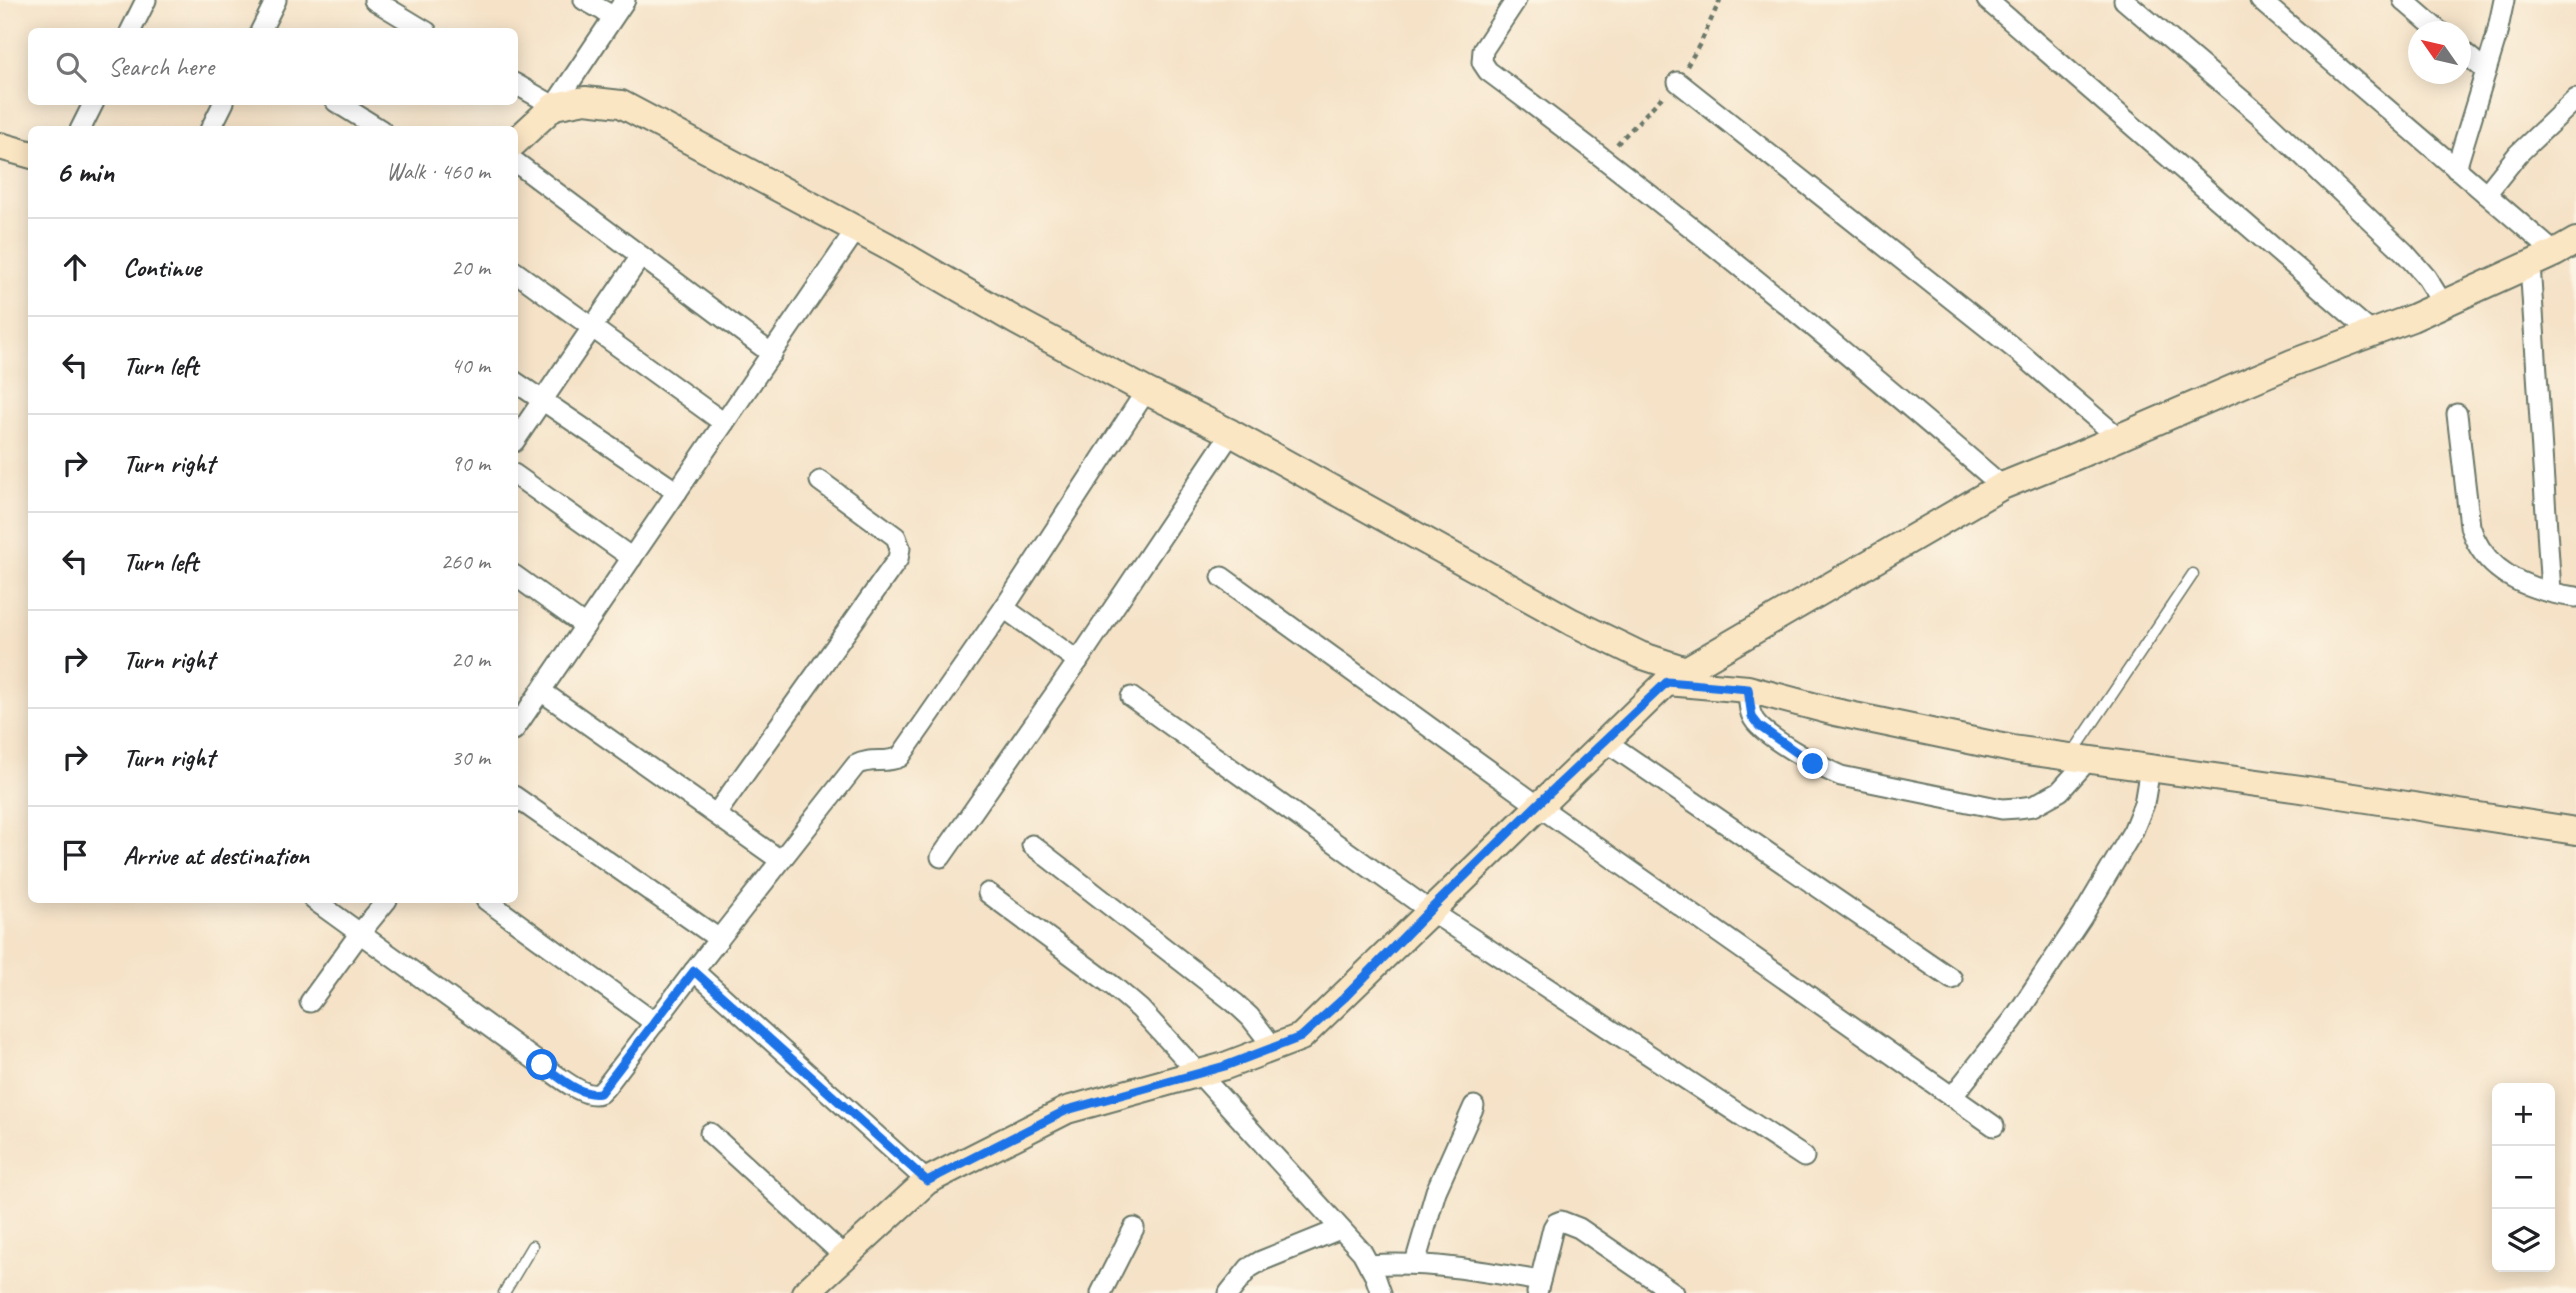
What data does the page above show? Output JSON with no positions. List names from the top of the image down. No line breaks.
{"north":"top left","page":{"search":"Search here","heading":["6 min","Walk · 460 m"],"list":[["Continue","20 m"],["Turn left","40 m"],["Turn right","90 m"],["Turn left","260 m"],["Turn right","20 m"],["Turn right","30 m"],"Arrive at destination"],"map_buttons":["+","−"]}}
